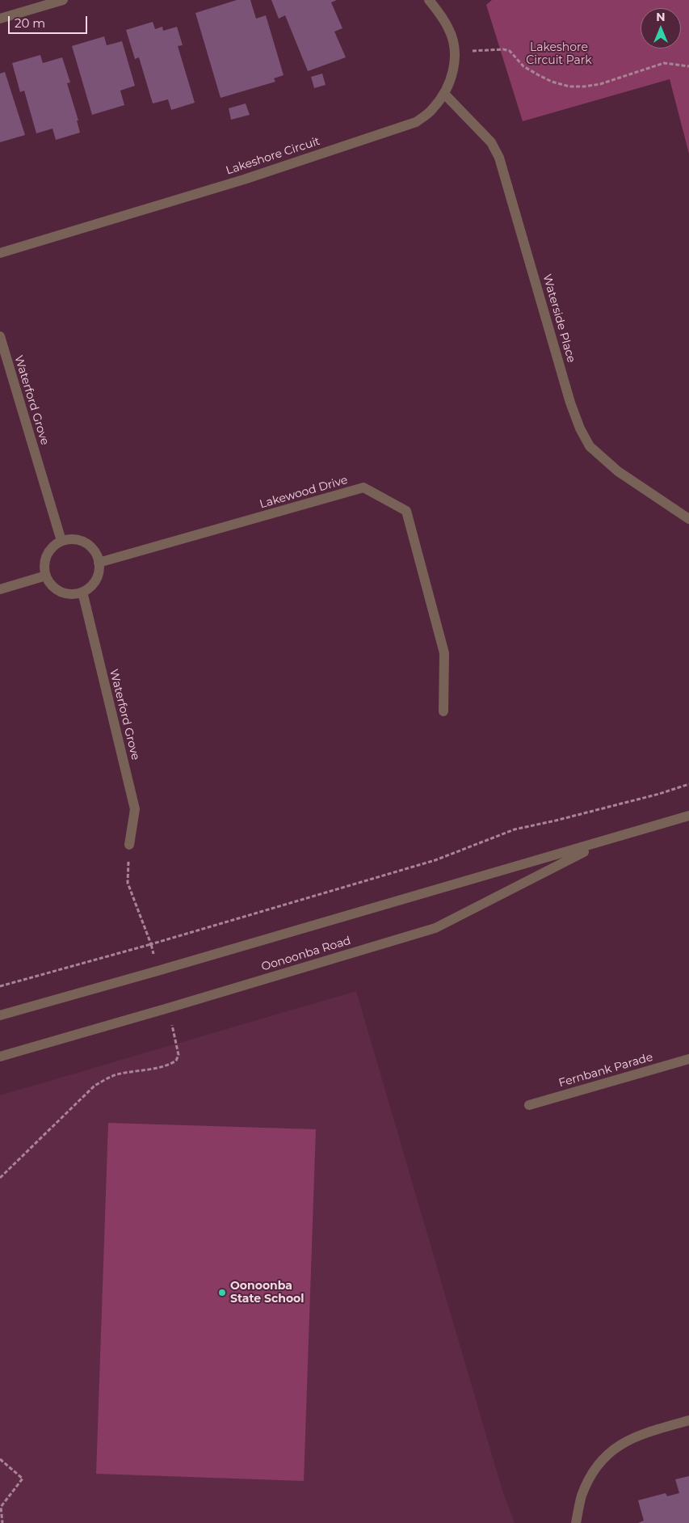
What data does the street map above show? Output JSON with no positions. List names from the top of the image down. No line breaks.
{"streets":{"street":["Lakeshore Circuit","Waterside Place","Waterford Grove","Lakewood Drive","Oonoonba Road","Fernbank Parade"]},"crossings":[["Lakeshore Circuit","Waterside Place"],["Waterford Grove","Lakewood Drive"]],"parks":["Lakeshore Circuit Park"],"places":["Oonoonba State School"],"scale_bar":"20 m","north":"top"}
